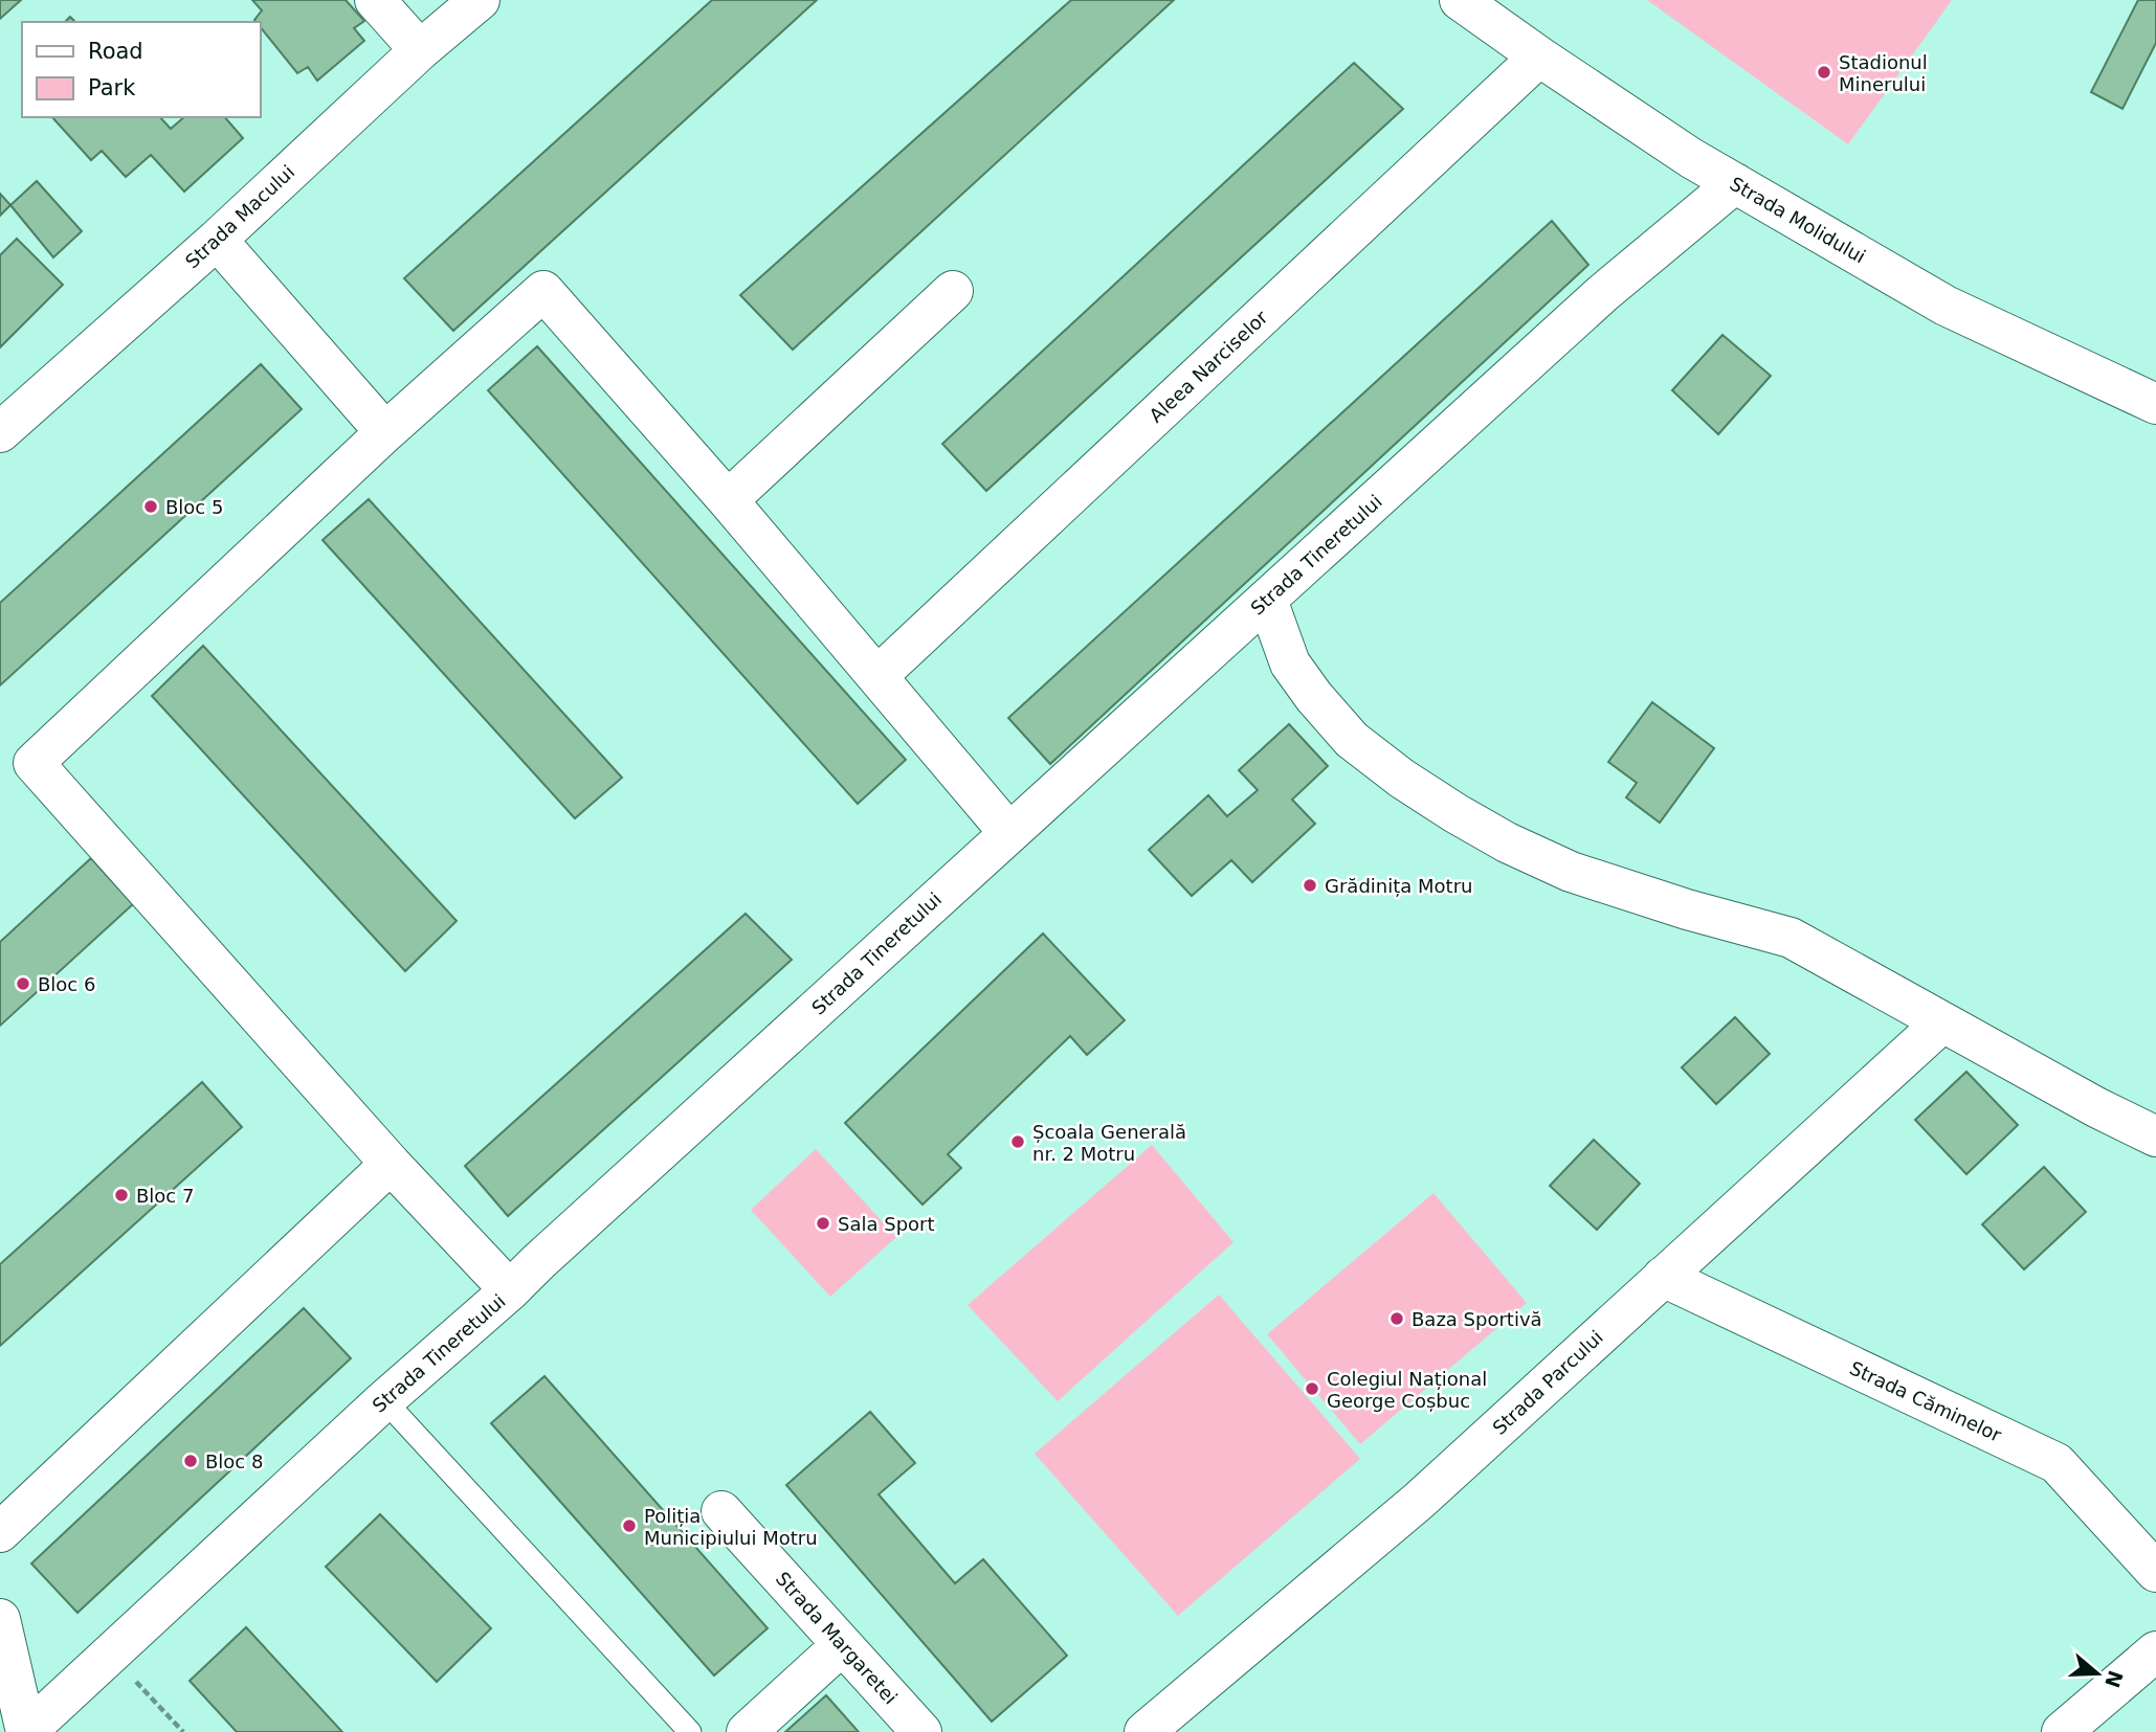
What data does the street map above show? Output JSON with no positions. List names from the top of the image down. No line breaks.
{"streets":{"street":["Strada Macului","Strada Molidului","Aleea Narciselor","Strada Tineretului","Strada Parcului","Strada Căminelor","Strada Margaretei"]},"crossings":[["Strada Molidului","Aleea Narciselor"],["Strada Molidului","Strada Tineretului"],["Strada Parcului","Strada Căminelor"]],"places":["Stadionul Minerului","Bloc 5","Grădinița Motru","Bloc 6","Școala Generală nr. 2 Motru","Bloc 7","Sala Sport","Baza Sportivă","Colegiul Național George Coșbuc","Bloc 8","Poliția Municipiului Motru"],"legend":["Road","Park"],"north":"right"}
